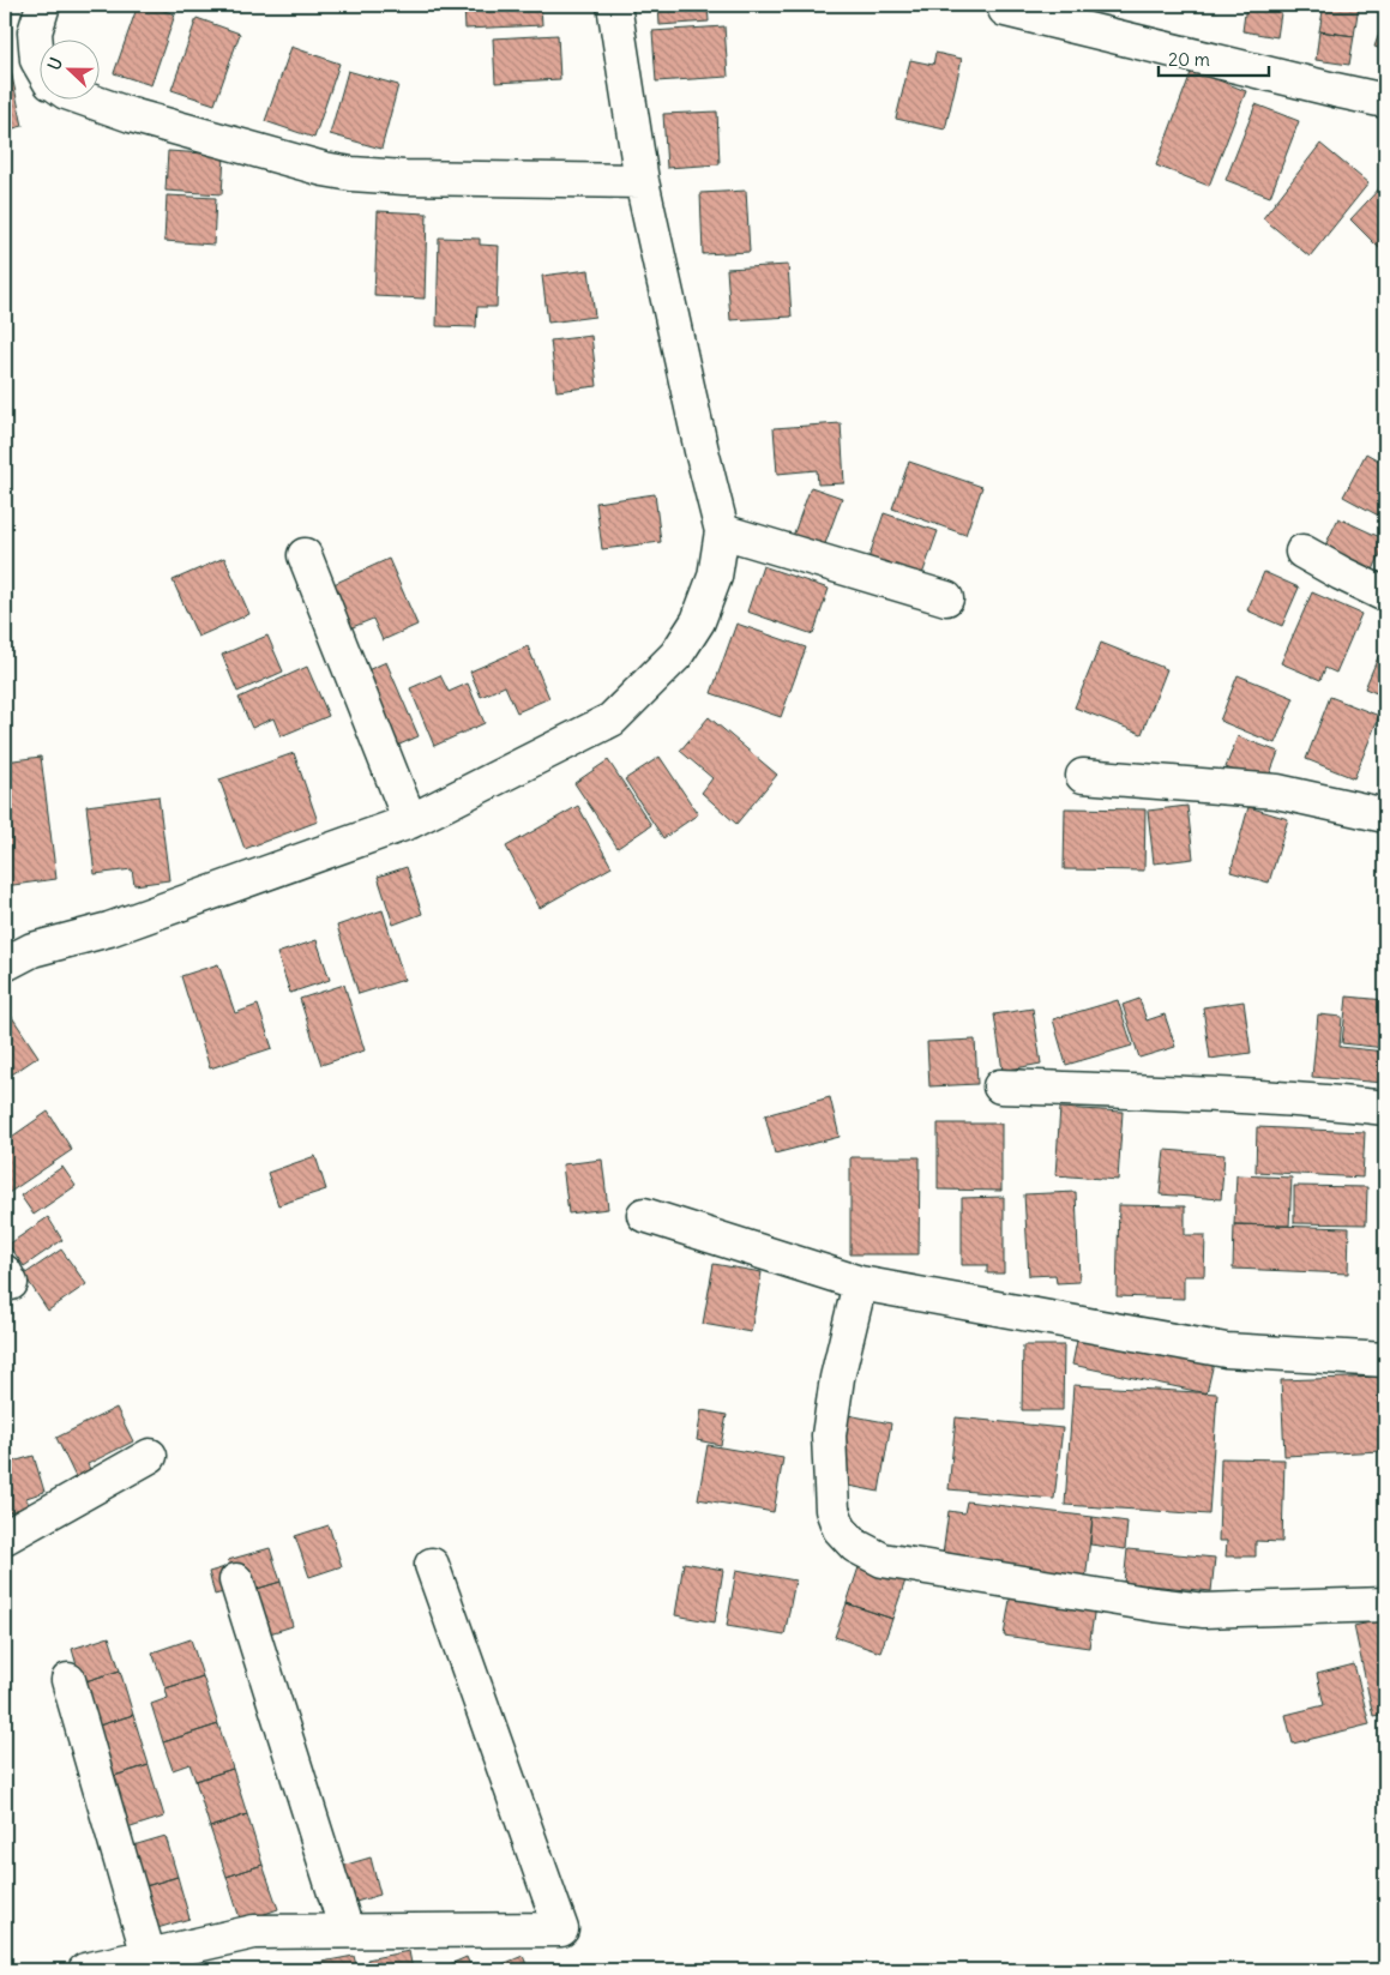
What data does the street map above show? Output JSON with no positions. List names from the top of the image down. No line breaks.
{"scale_bar":"20 m","north":"left"}
